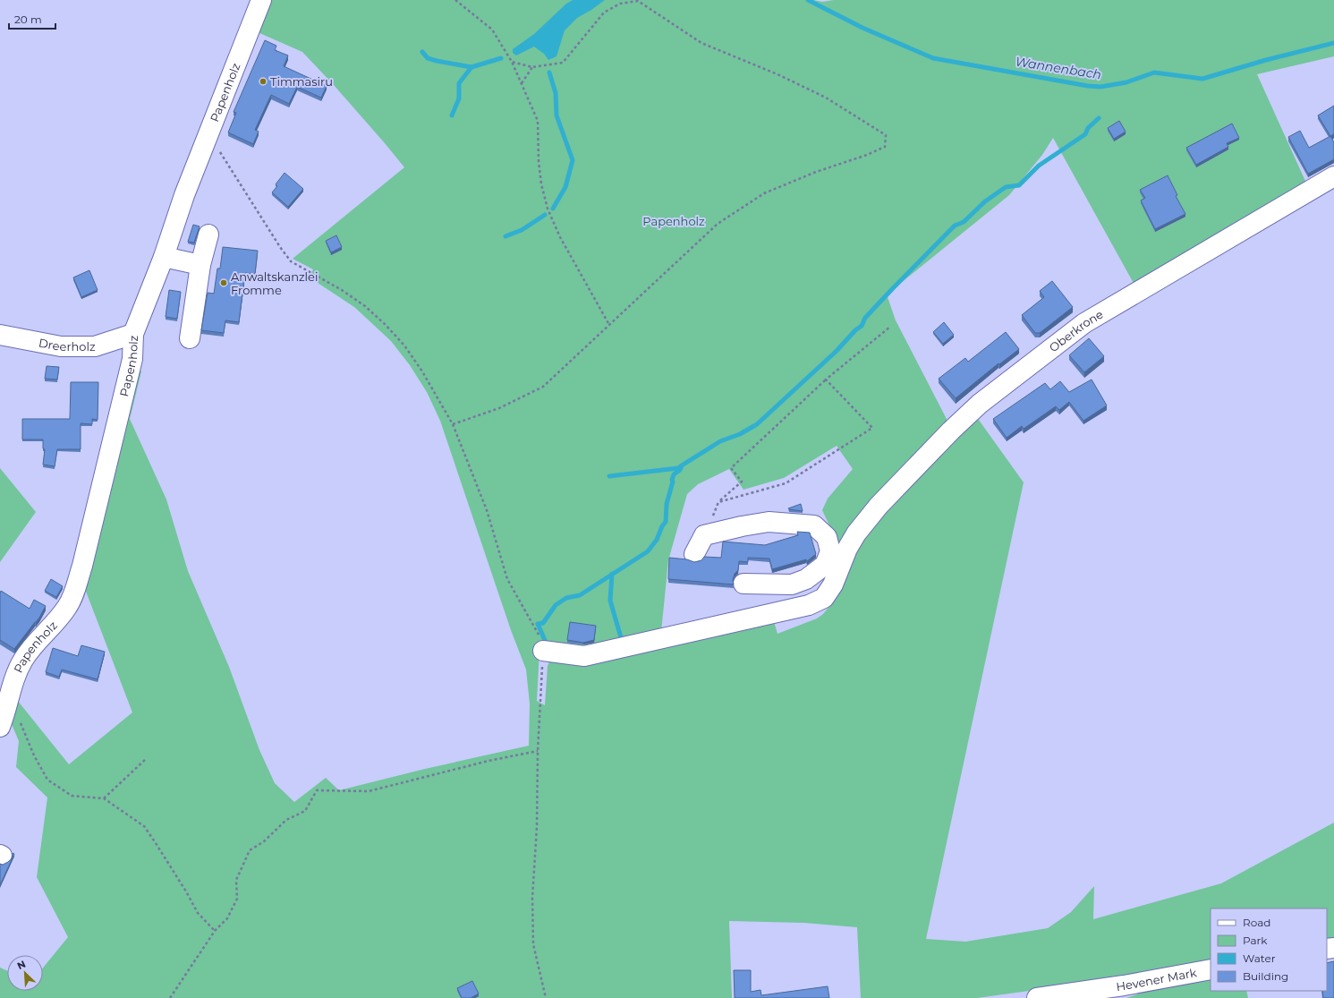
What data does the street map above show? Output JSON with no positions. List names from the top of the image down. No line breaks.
{"streets":{"street":["Papenholz","Oberkrone","Dreerholz","Hevener Mark"]},"crossings":[["Papenholz","Dreerholz"]],"water":["Wannenbach"],"parks":["Papenholz"],"places":["Timmasiru","Anwaltskanzlei Fromme"],"legend":["Road","Park","Water","Building"],"scale_bar":"20 m","north":"top left"}
